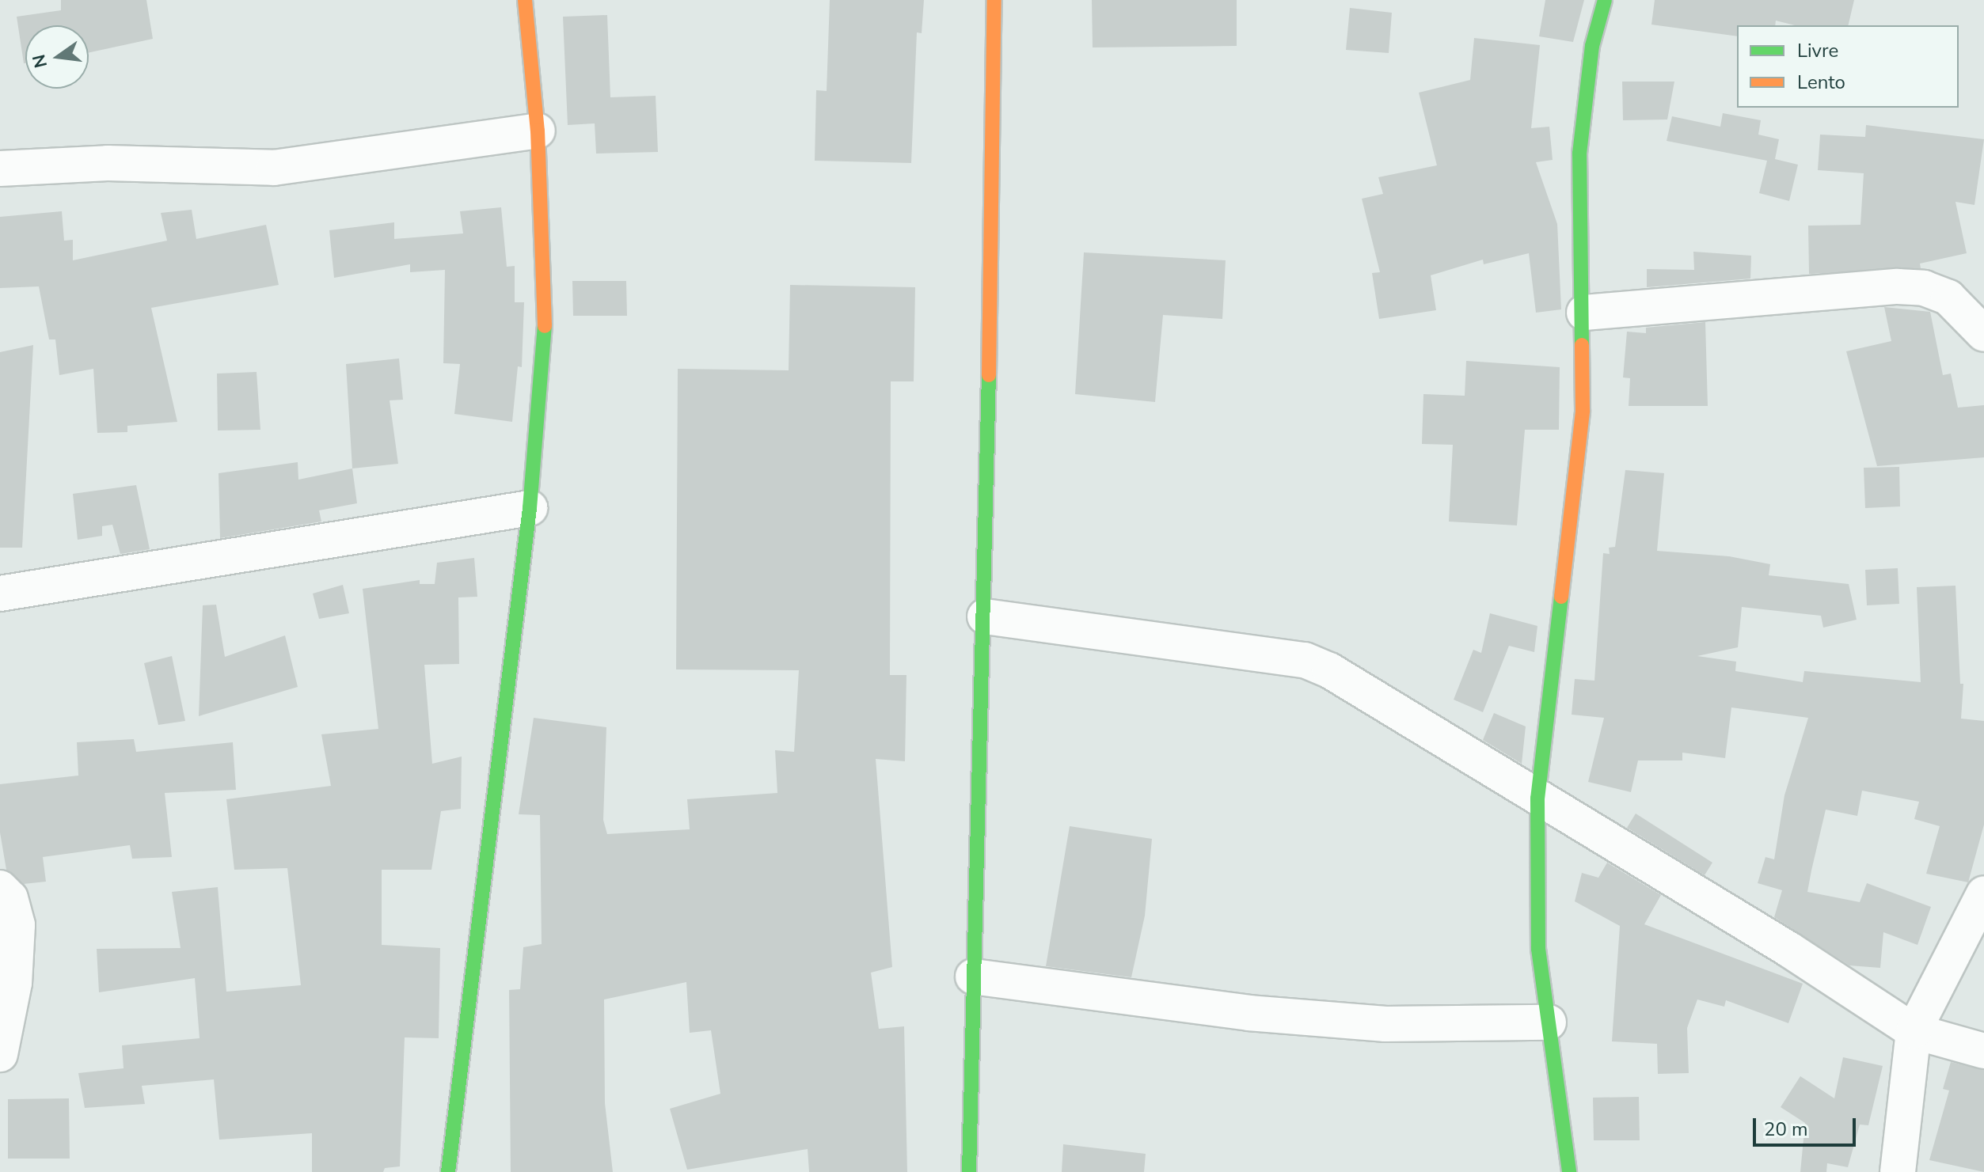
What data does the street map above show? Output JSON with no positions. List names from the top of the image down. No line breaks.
{"legend":["Livre","Lento"],"scale_bar":"20 m","north":"left"}
